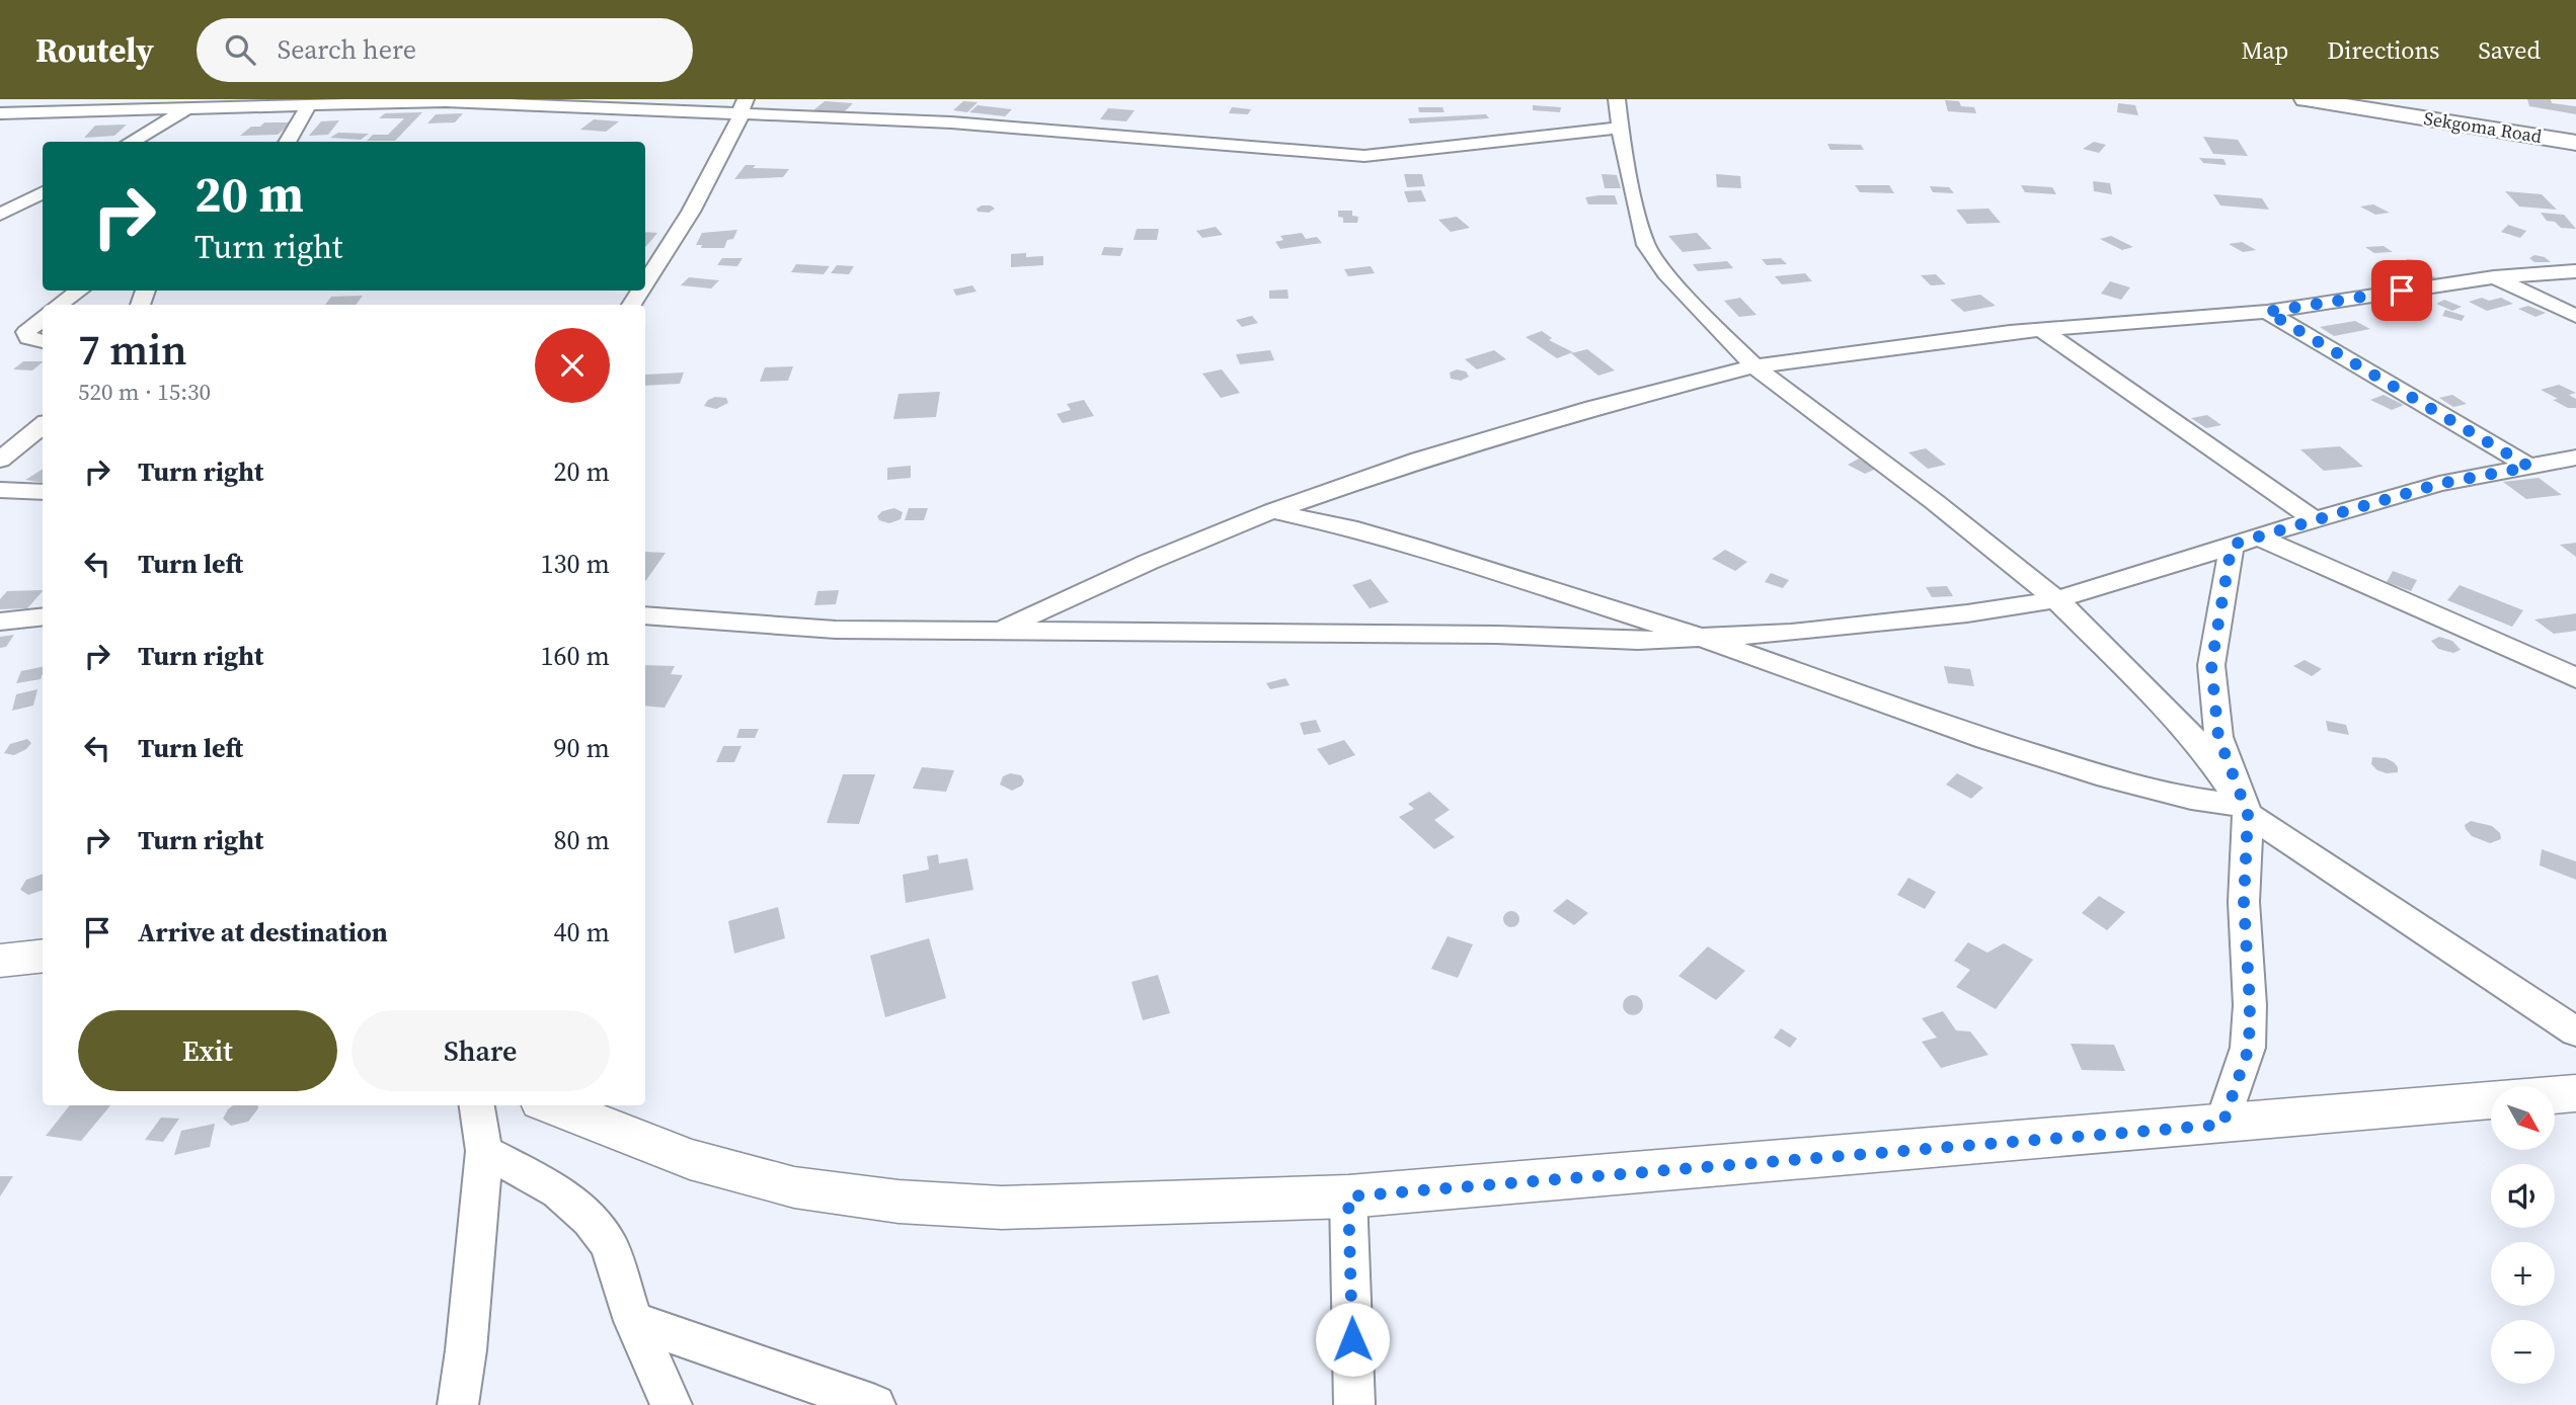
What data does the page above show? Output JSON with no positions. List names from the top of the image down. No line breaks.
{"streets":{"highway":["Sekgoma Road"]},"north":"bottom right","page":{"header":"Routely","search":"Search here","nav":["Map","Directions","Saved"],"turn":["20 m","Turn right"],"heading":["7 min","520 m · 15:30"],"list":[{"name":"Turn right","value":"20 m"},{"name":"Turn left","value":"130 m"},{"name":"Turn right","value":"160 m"},{"name":"Turn left","value":"90 m"},{"name":"Turn right","value":"80 m"},{"name":"Arrive at destination","value":"40 m"}],"buttons":["Exit","Share"],"map_buttons":["+","−"]}}
